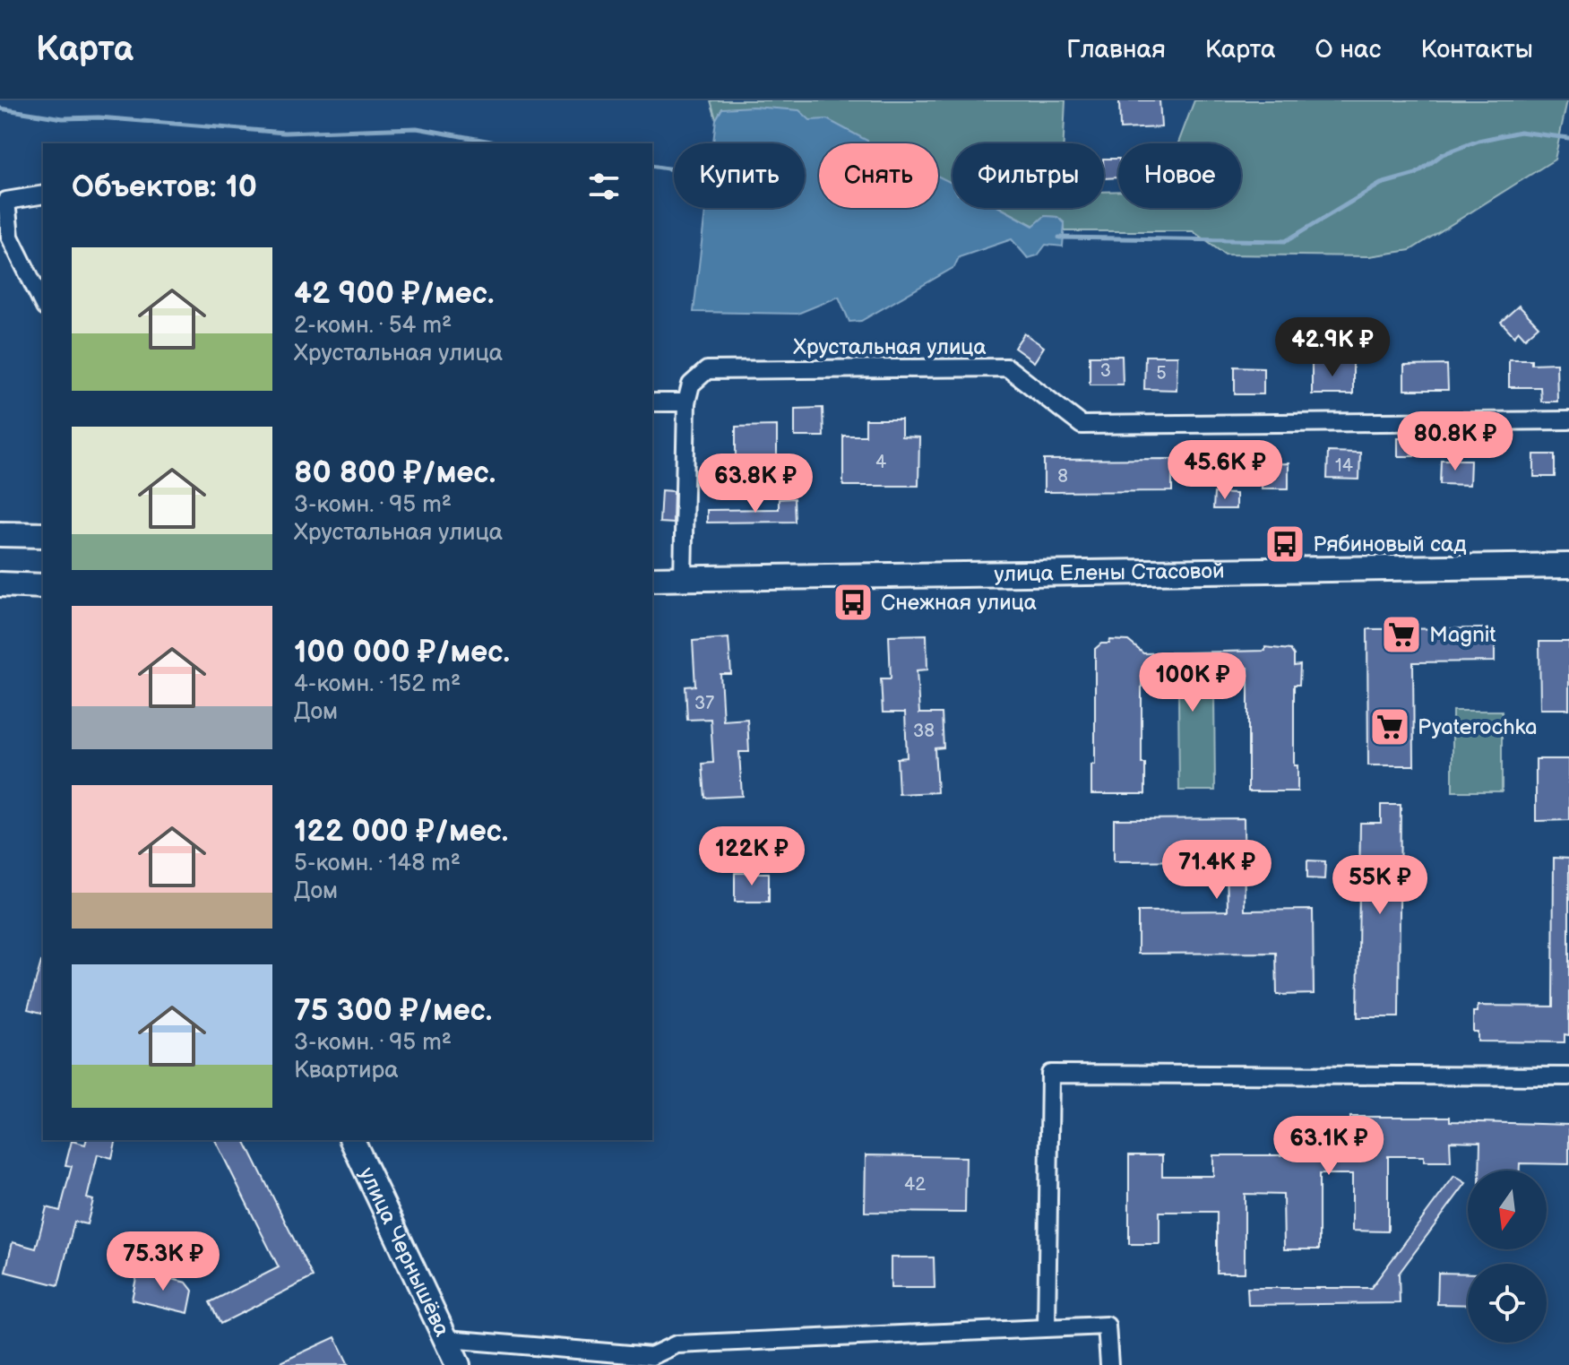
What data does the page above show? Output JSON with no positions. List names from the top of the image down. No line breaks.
{"streets":{"main road":["улица Елены Стасовой","улица Чернышёва"],"street":["Хрустальная улица"]},"places":{"bus stop":["Рябиновый сад","Снежная улица"],"supermarket":["Magnit","Pyaterochka"]},"house_numbers":["3","5","4","14","8","37","38","42"],"north":"bottom","page":{"header":"Карта","nav":["Главная","Карта","О нас","Контакты"],"chip":["Купить","Снять","Фильтры","Новое"],"heading":"Объектов: 10","list":[{"name":"42 900 ₽/мес.","note":"2-комн. · 54 m² · Хрустальная улица"},{"name":"80 800 ₽/мес.","note":"3-комн. · 95 m² · Хрустальная улица"},{"name":"100 000 ₽/мес.","note":"4-комн. · 152 m² · Дом"},{"name":"122 000 ₽/мес.","note":"5-комн. · 148 m² · Дом"},{"name":"75 300 ₽/мес.","note":"3-комн. · 95 m² · Квартира"}],"price":["42.9K ₽","80.8K ₽","45.6K ₽","63.8K ₽","100K ₽","122K ₽","71.4K ₽","55K ₽","63.1K ₽","75.3K ₽"]}}
